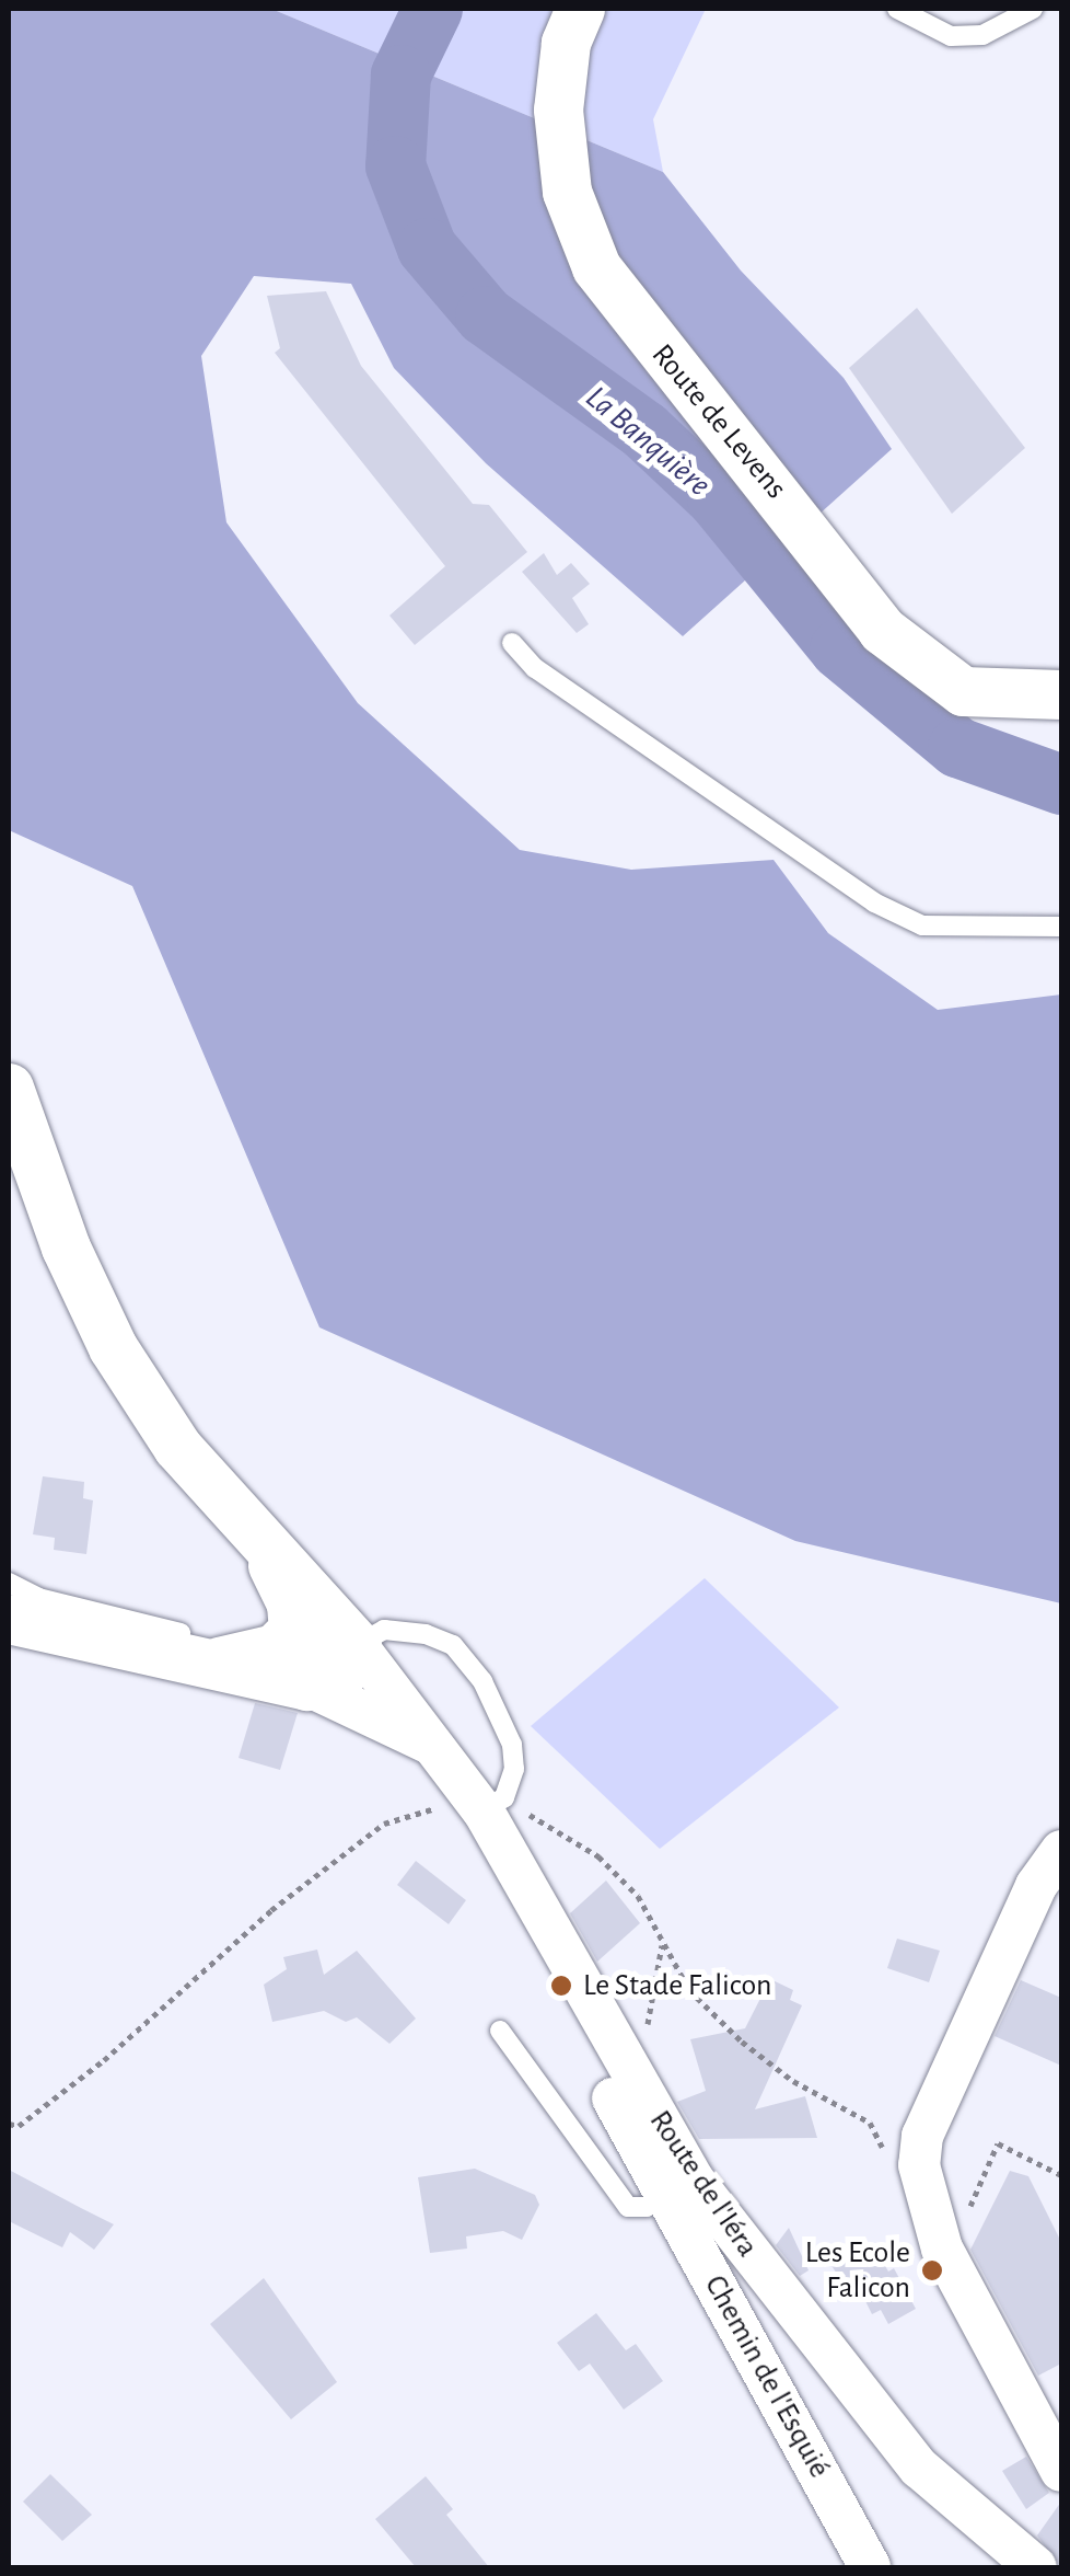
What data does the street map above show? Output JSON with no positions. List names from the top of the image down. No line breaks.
{"streets":{"street":["Route de Levens","Route de l'Iéra","Chemin de l'Esquié"]},"crossings":[["Route de l'Iéra","Chemin de l'Esquié"]],"water":["La Banquière"],"places":["Le Stade Falicon","Les Ecole Falicon"]}
